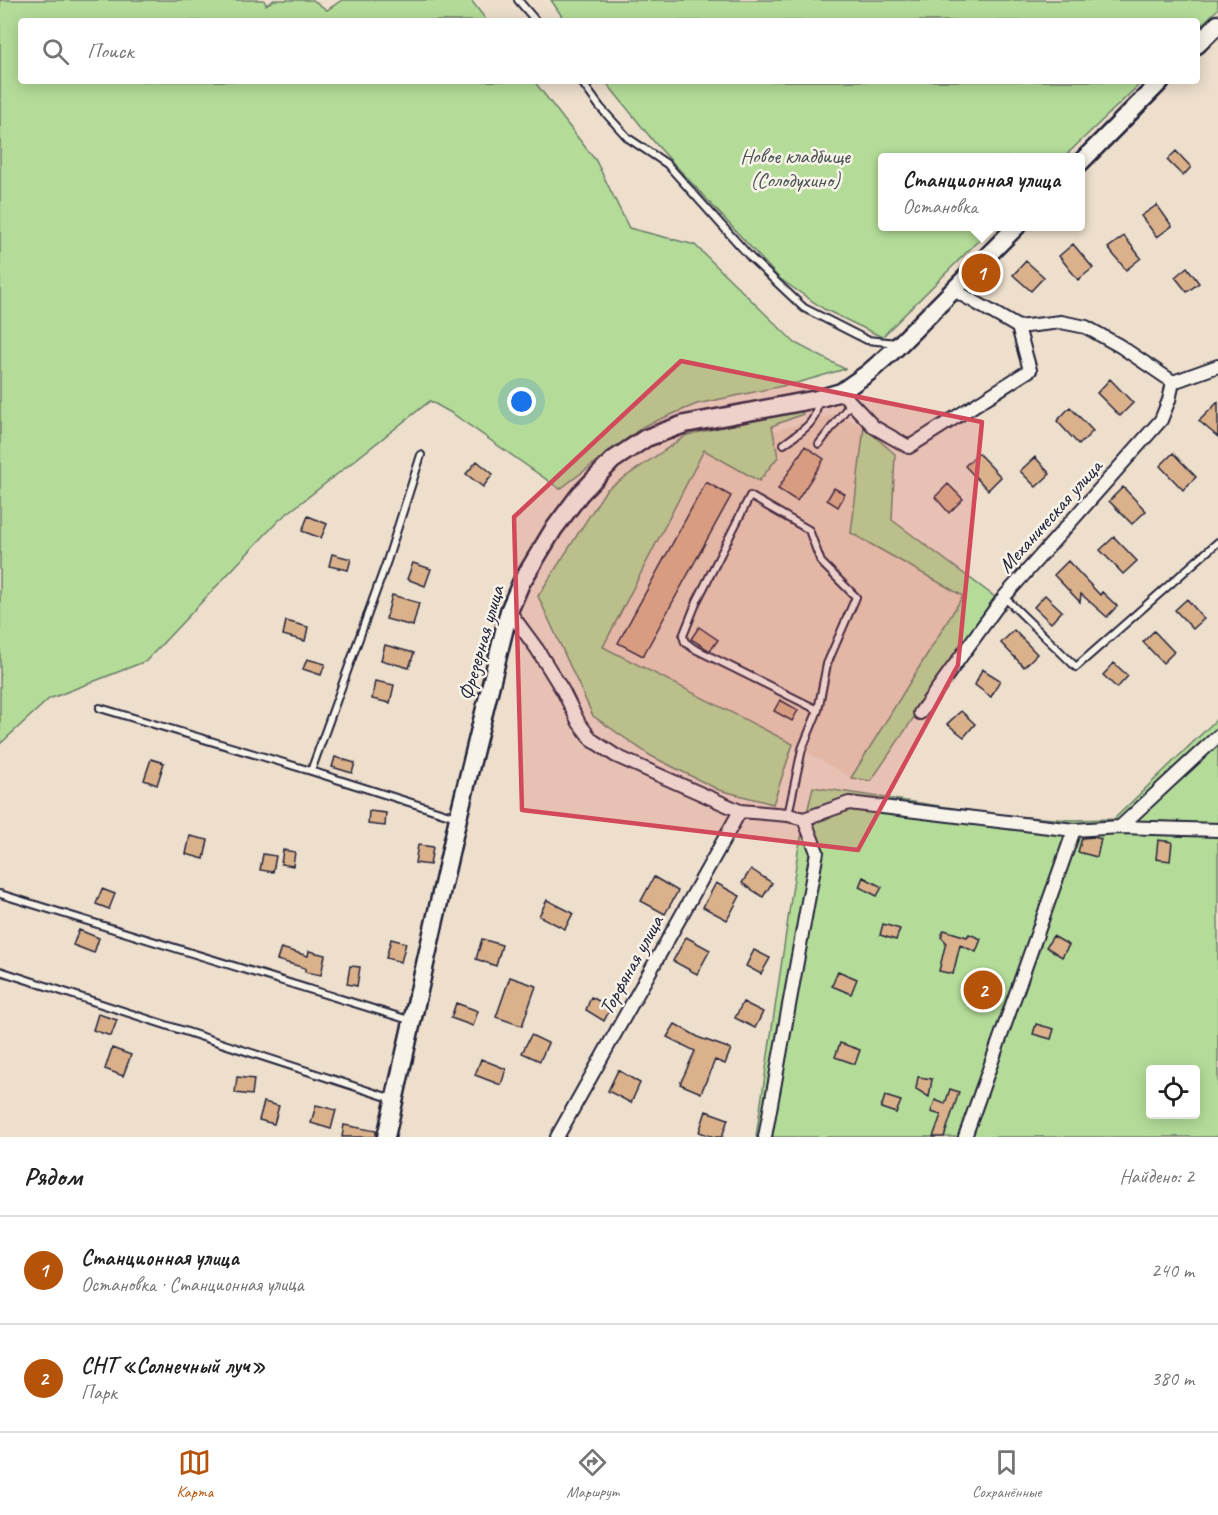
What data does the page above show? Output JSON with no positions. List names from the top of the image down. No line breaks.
{"streets":{"street":["Механическая улица","Фрезерная улица","Торфяная улица"]},"parks":["Новое кладбище (Солодухино)"],"page":{"search":"Поиск","popup":["Станционная улица","Остановка"],"pins":["1","2"],"heading":["Рядом","Найдено: 2"],"list":[{"mark":"1","name":"Станционная улица","note":"Остановка · Станционная улица","value":"240 m"},{"mark":"2","name":"СНТ «Солнечный луч»","note":"Парк","value":"380 m"}],"nav":["Карта","Маршрут","Сохранённые"]}}
